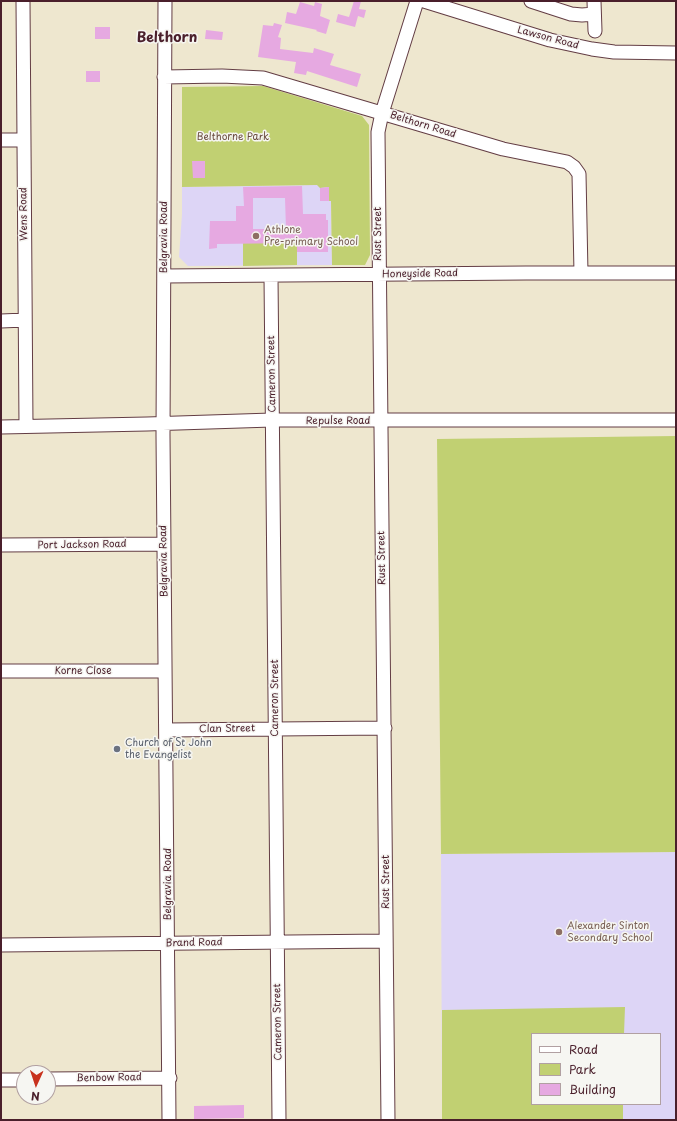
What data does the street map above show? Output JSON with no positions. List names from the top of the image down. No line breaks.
{"streets":{"street":["Lawson Road","Belthorn Road","Wens Road","Rust Street","Belgravia Road","Honeyside Road","Cameron Street","Repulse Road","Port Jackson Road","Korne Close","Clan Street","Brand Road","Benbow Road"]},"crossings":[["Belthorn Road","Rust Street"],["Belthorn Road","Belgravia Road"],["Belthorn Road","Honeyside Road"],["Wens Road","Repulse Road"],["Rust Street","Honeyside Road"],["Rust Street","Repulse Road"],["Rust Street","Clan Street"],["Rust Street","Brand Road"],["Belgravia Road","Honeyside Road"],["Belgravia Road","Repulse Road"],["Belgravia Road","Port Jackson Road"],["Belgravia Road","Korne Close"],["Belgravia Road","Clan Street"],["Belgravia Road","Brand Road"],["Belgravia Road","Benbow Road"],["Honeyside Road","Cameron Street"],["Cameron Street","Repulse Road"],["Cameron Street","Clan Street"],["Cameron Street","Brand Road"]],"districts":["Belthorn"],"parks":["Belthorne Park"],"places":["Athlone Pre-primary School","Church of St John the Evangelist","Alexander Sinton Secondary School"],"legend":["Road","Park","Building"],"north":"bottom"}
